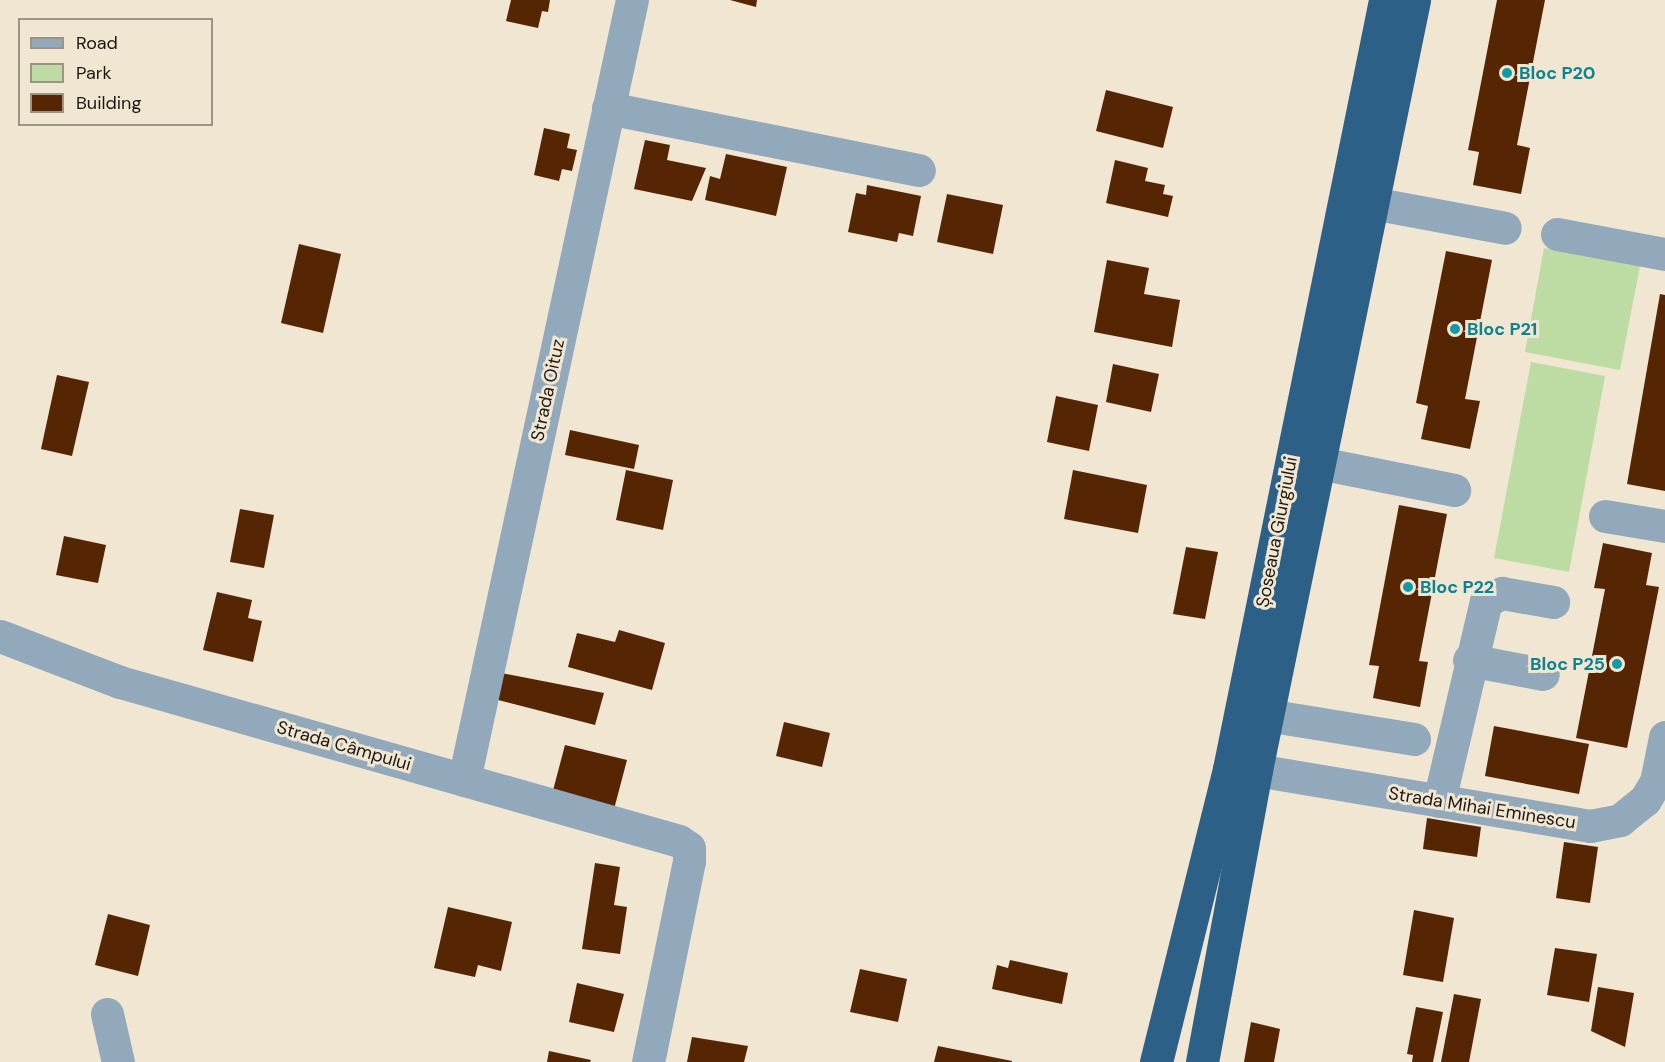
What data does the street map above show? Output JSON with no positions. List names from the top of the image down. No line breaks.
{"streets":{"highway":["Șoseaua Giurgiului"],"street":["Strada Oituz","Strada Câmpului","Strada Mihai Eminescu"]},"crossings":[["Strada Oituz","Strada Câmpului"],["Șoseaua Giurgiului","Strada Mihai Eminescu"]],"places":["Bloc P20","Bloc P21","Bloc P22","Bloc P25"],"legend":["Road","Park","Building"]}
